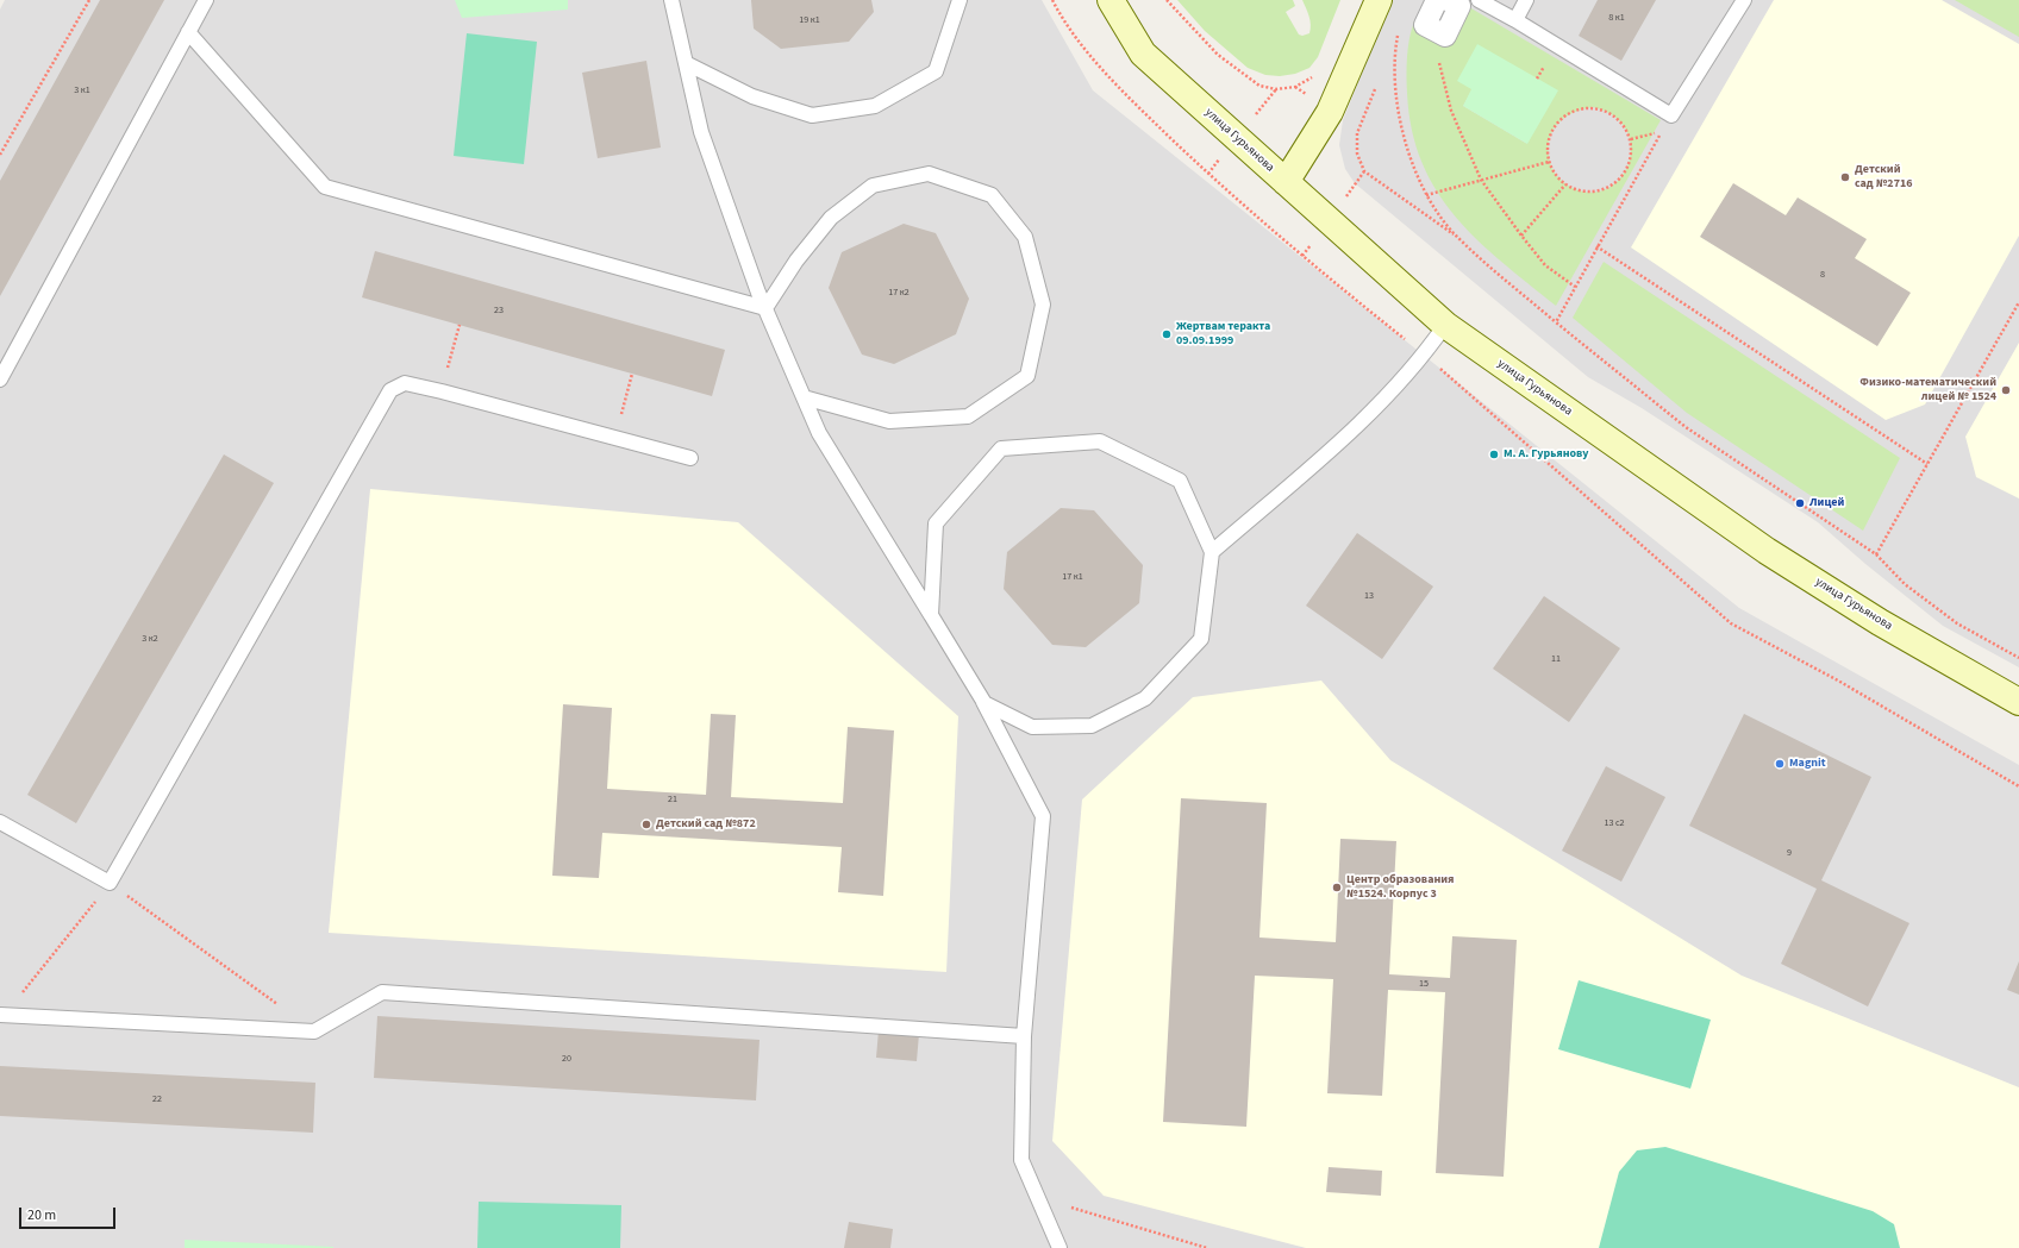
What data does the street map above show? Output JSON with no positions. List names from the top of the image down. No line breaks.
{"streets":{"main road":["улица Гурьянова"]},"places":["Детский сад №2716","Жертвам теракта 09.09.1999","Физико-математический лицей № 1524","М. А. Гурьянову","Лицей","Magnit","Детский сад №872","Центр образования №1524. Корпус 3"],"house_numbers":["8 к1","19 к1","3 к1","8","17 к2","23","17 к1","13","3 к2","11","21","13 с2","9","15","20","22"],"scale_bar":"20 m"}
